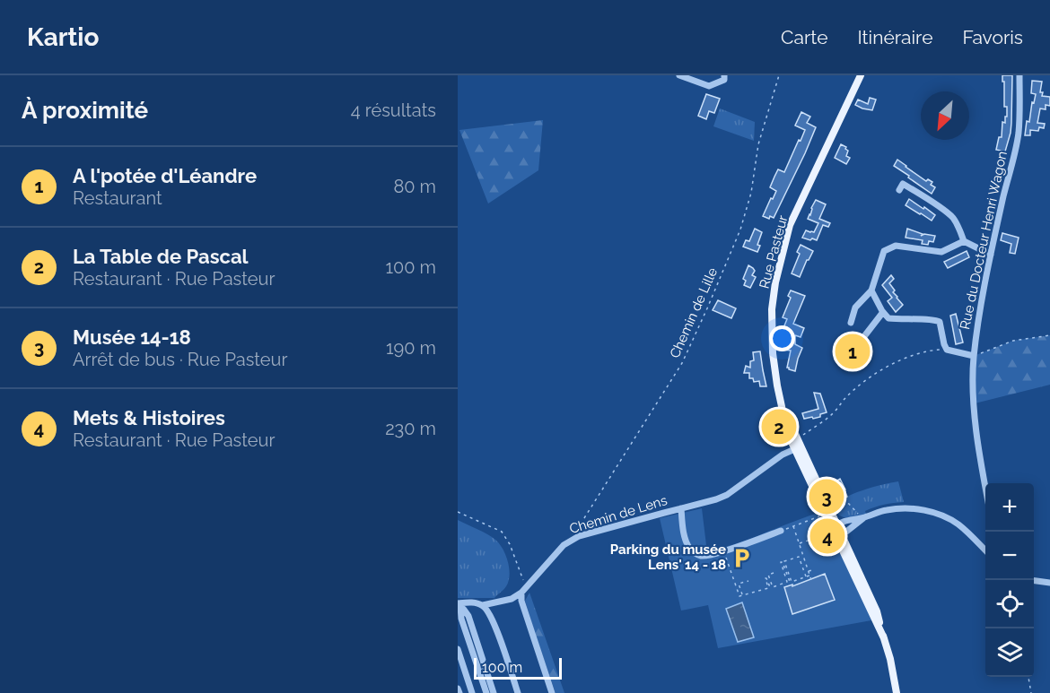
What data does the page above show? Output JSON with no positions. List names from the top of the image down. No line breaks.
{"streets":{"main road":["Rue Pasteur"],"street":["Rue du Docteur Henri Wagon","Chemin de Lens"],"path":["Chemin de Lille"]},"crossings":[["Rue Pasteur","Chemin de Lens"],["Chemin de Lille","Chemin de Lens"]],"places":{"parking":["Parking du musée Lens' 14 - 18"]},"scale_bar":"100 m","north":"bottom left","page":{"header":"Kartio","nav":["Carte","Itinéraire","Favoris"],"heading":["À proximité","4 résultats"],"list":[{"mark":"1","name":"A l'potée d'Léandre","note":"Restaurant","value":"80 m"},{"mark":"2","name":"La Table de Pascal","note":"Restaurant · Rue Pasteur","value":"100 m"},{"mark":"3","name":"Musée 14-18","note":"Arrêt de bus · Rue Pasteur","value":"190 m"},{"mark":"4","name":"Mets & Histoires","note":"Restaurant · Rue Pasteur","value":"230 m"}],"pins":["1","2","3","4"],"map_buttons":["+","−"],"scale":"100 m"}}
